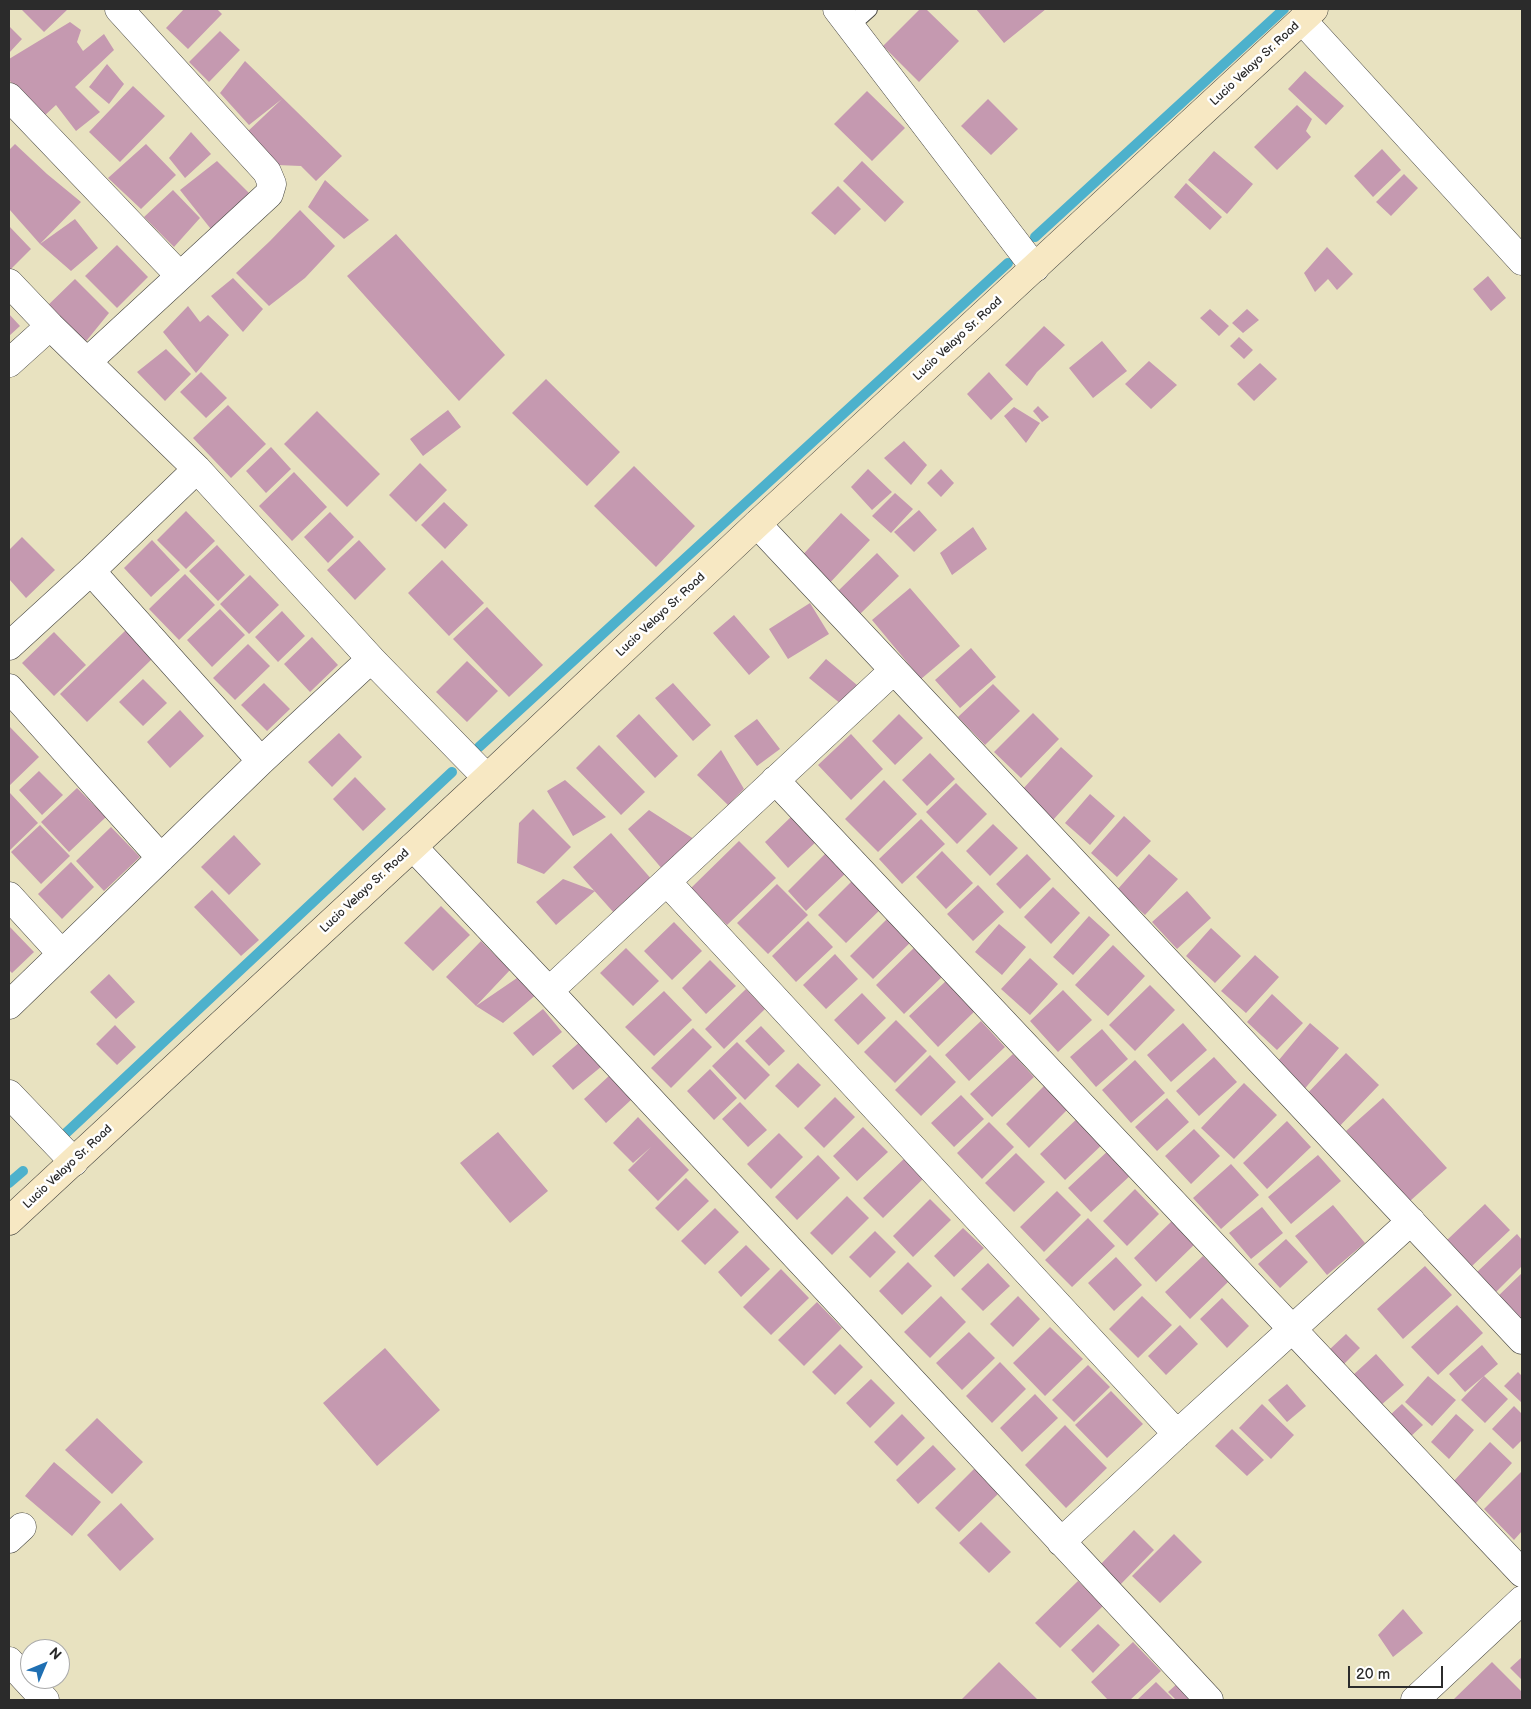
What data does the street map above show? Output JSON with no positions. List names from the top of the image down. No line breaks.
{"streets":{"main road":["Lucio Velayo Sr. Road"]},"scale_bar":"20 m","north":"top right"}
